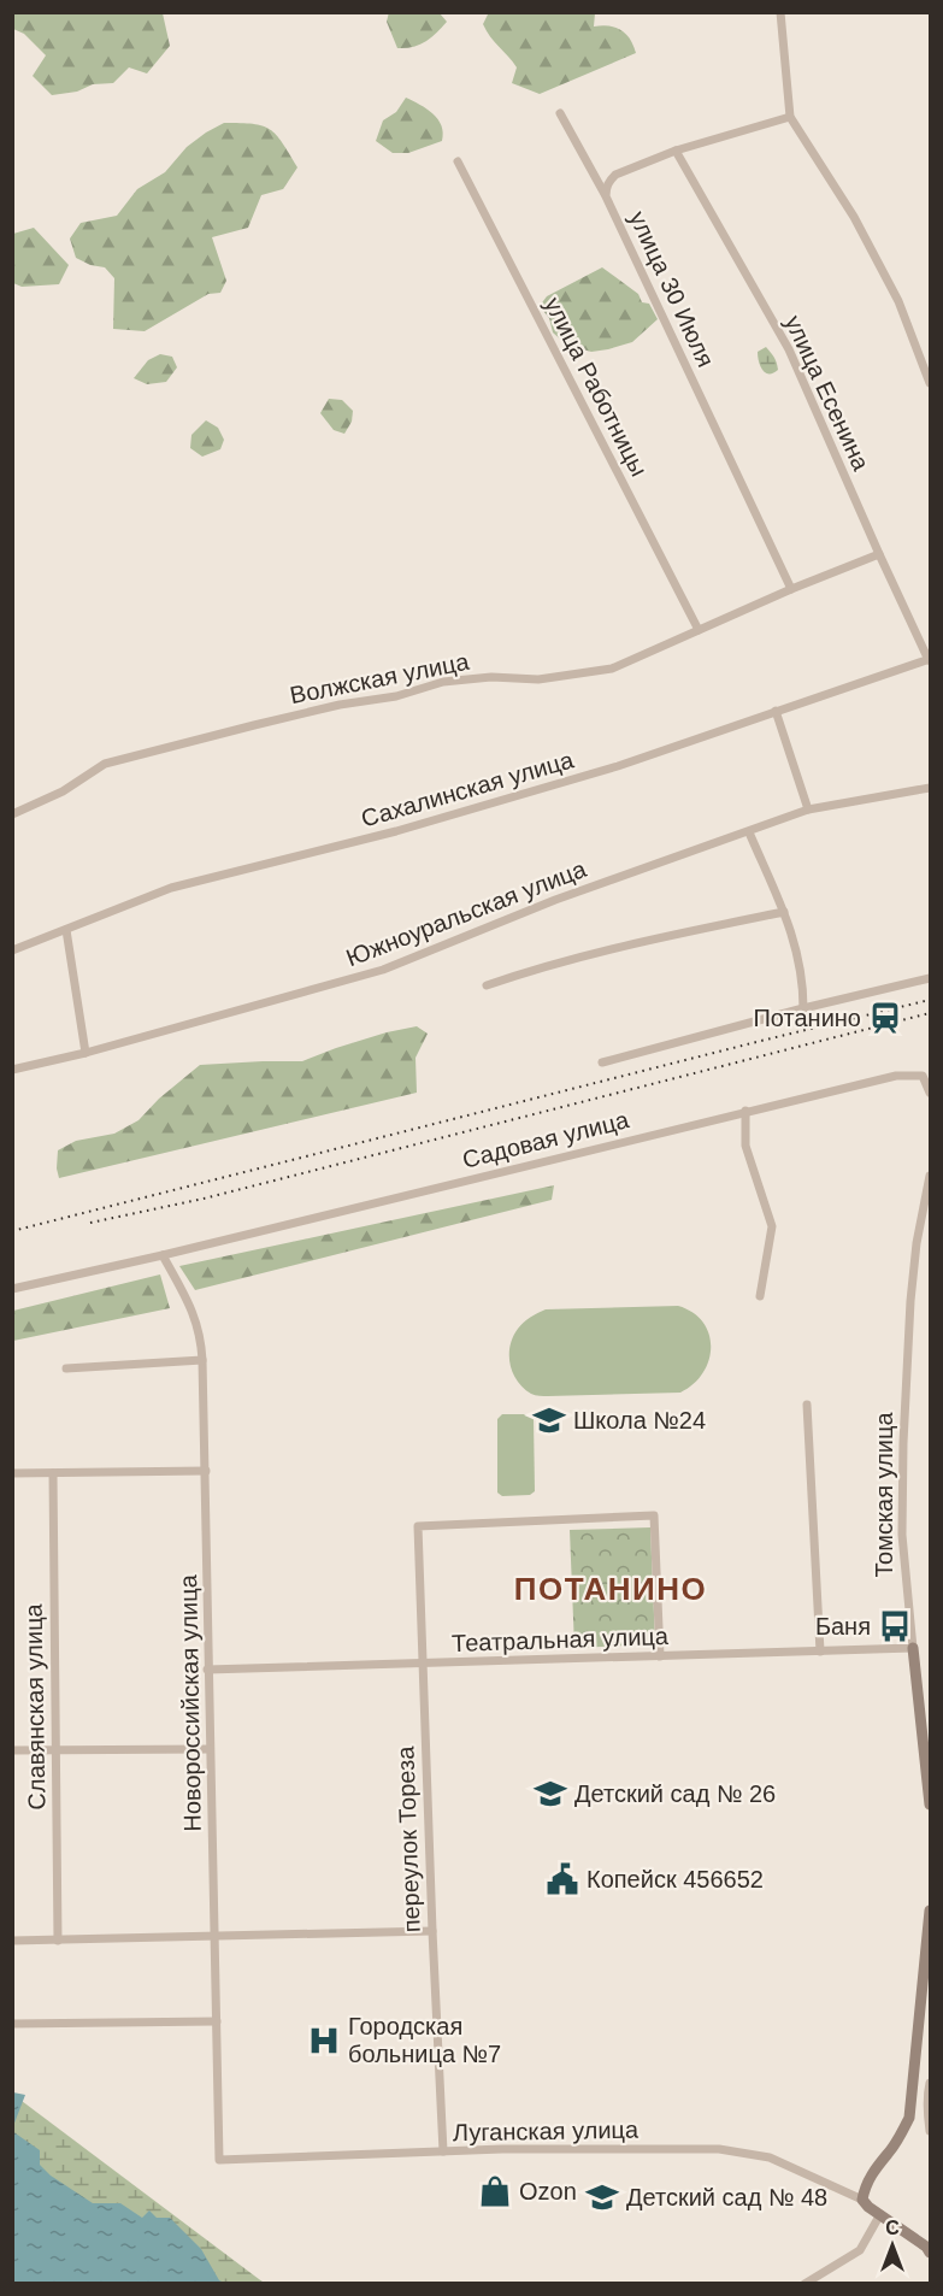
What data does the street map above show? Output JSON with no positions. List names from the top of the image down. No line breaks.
{"streets":{"street":["улица 30 Июля","улица Работницы","улица Есенина","Волжская улица","Сахалинская улица","Южноуральская улица","Садовая улица","Томская улица","Театральная улица","Новороссийская улица","Славянская улица","переулок Тореза","Луганская улица"]},"crossings":[["улица 30 Июля","улица Есенина"],["улица 30 Июля","Волжская улица"],["улица Работницы","Волжская улица"],["улица Есенина","Волжская улица"],["улица Есенина","Сахалинская улица"],["Садовая улица","Новороссийская улица"],["Томская улица","Театральная улица"],["Театральная улица","Новороссийская улица"],["Театральная улица","переулок Тореза"],["Новороссийская улица","Луганская улица"],["переулок Тореза","Луганская улица"]],"districts":["ПОТАНИНО"],"places":{"station":["Потанино"],"school or university":["Школа №24","Детский сад № 26","Детский сад № 48"],"bus stop":["Баня"],"public building":["Копейск 456652"],"hospital":["Городская больница №7"],"shop":["Ozon"]},"north":"top"}
